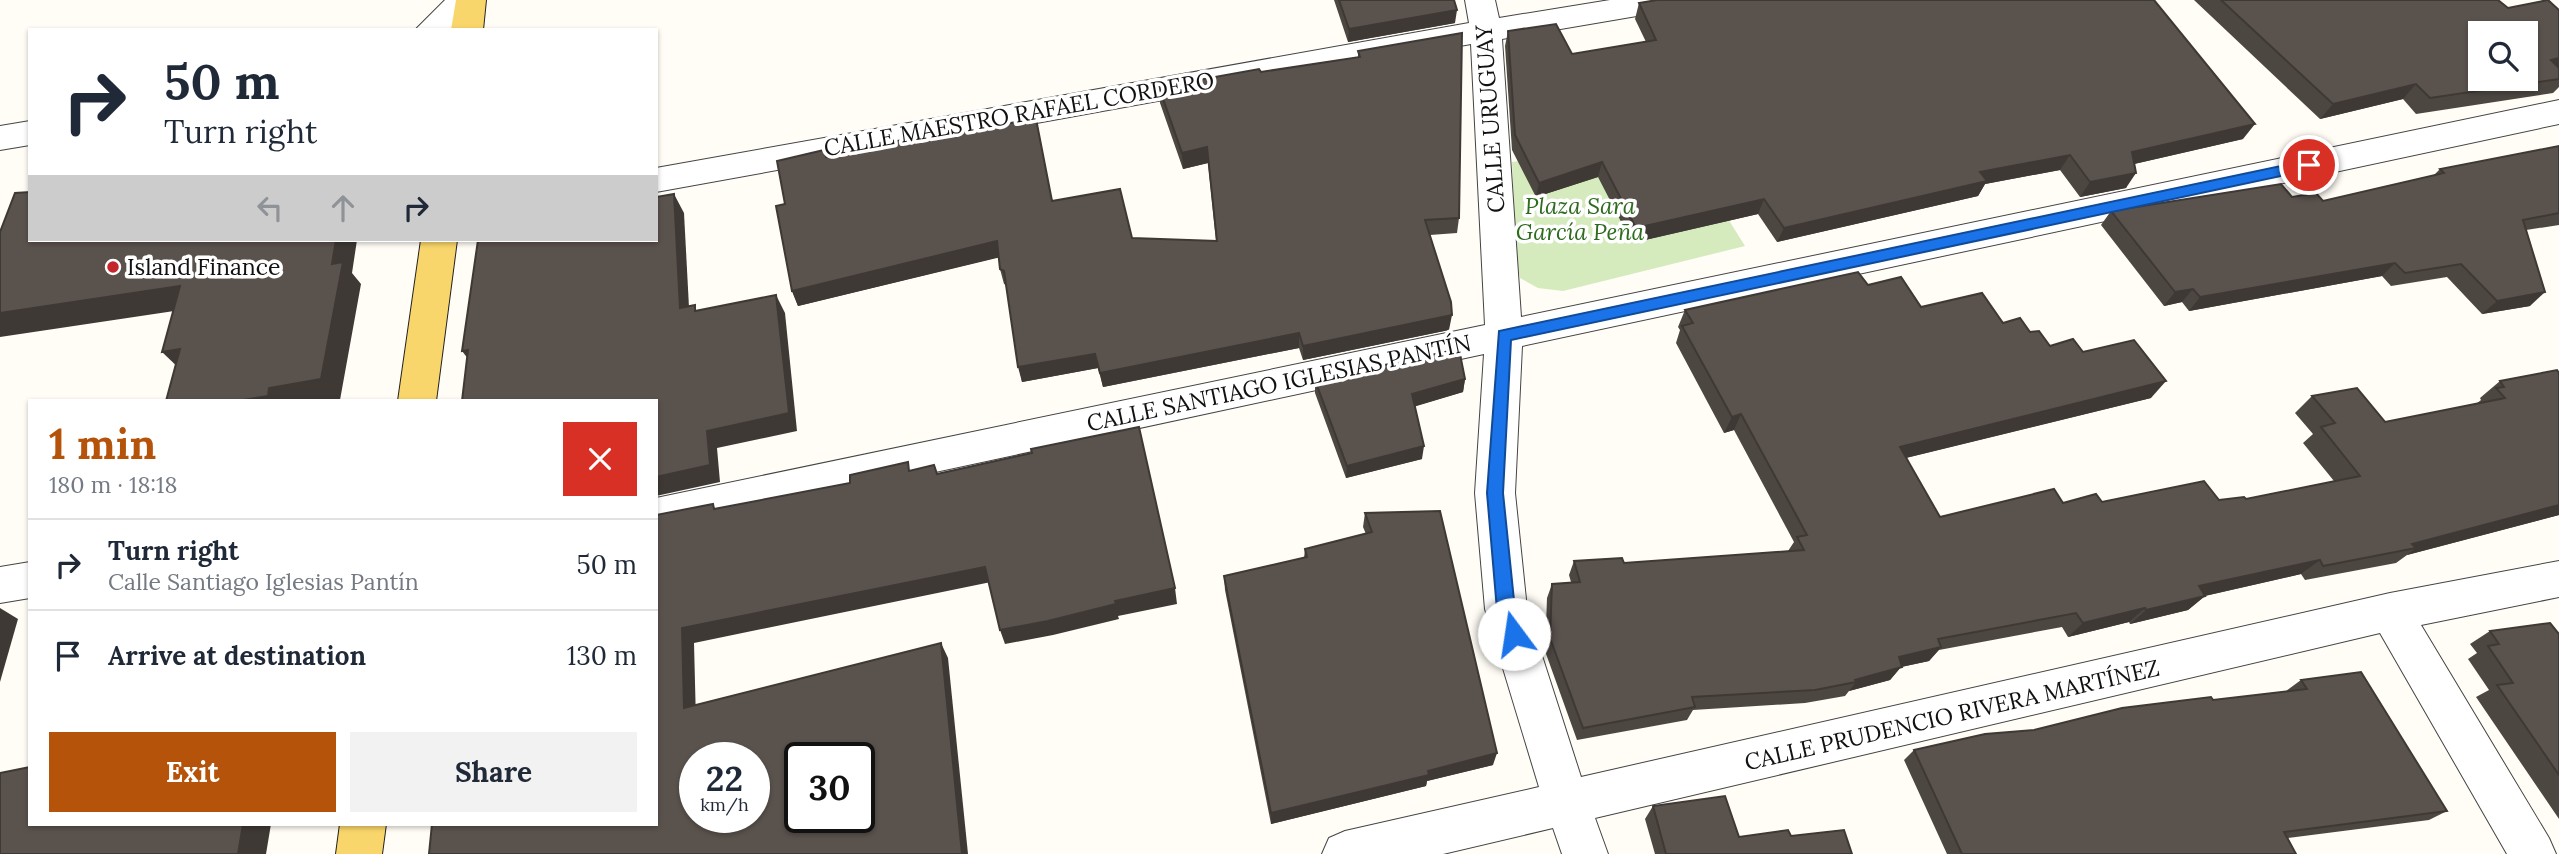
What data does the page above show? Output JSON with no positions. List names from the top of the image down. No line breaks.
{"streets":{"street":["CALLE MAESTRO RAFAEL CORDERO","CALLE URUGUAY","CALLE SANTIAGO IGLESIAS PANTÍN","CALLE PRUDENCIO RIVERA MARTÍNEZ"]},"crossings":[["CALLE MAESTRO RAFAEL CORDERO","CALLE URUGUAY"],["CALLE URUGUAY","CALLE SANTIAGO IGLESIAS PANTÍN"],["CALLE URUGUAY","CALLE PRUDENCIO RIVERA MARTÍNEZ"]],"parks":["Plaza Sara García Peña"],"places":["Island Finance"],"page":{"turn":["50 m","Turn right"],"heading":["1 min","180 m · 18:18"],"list":[{"name":"Turn right","note":"Calle Santiago Iglesias Pantín","value":"50 m"},{"name":"Arrive at destination","value":"130 m"}],"buttons":["Exit","Share"],"speed":"22 km/h","limit":"30"}}
